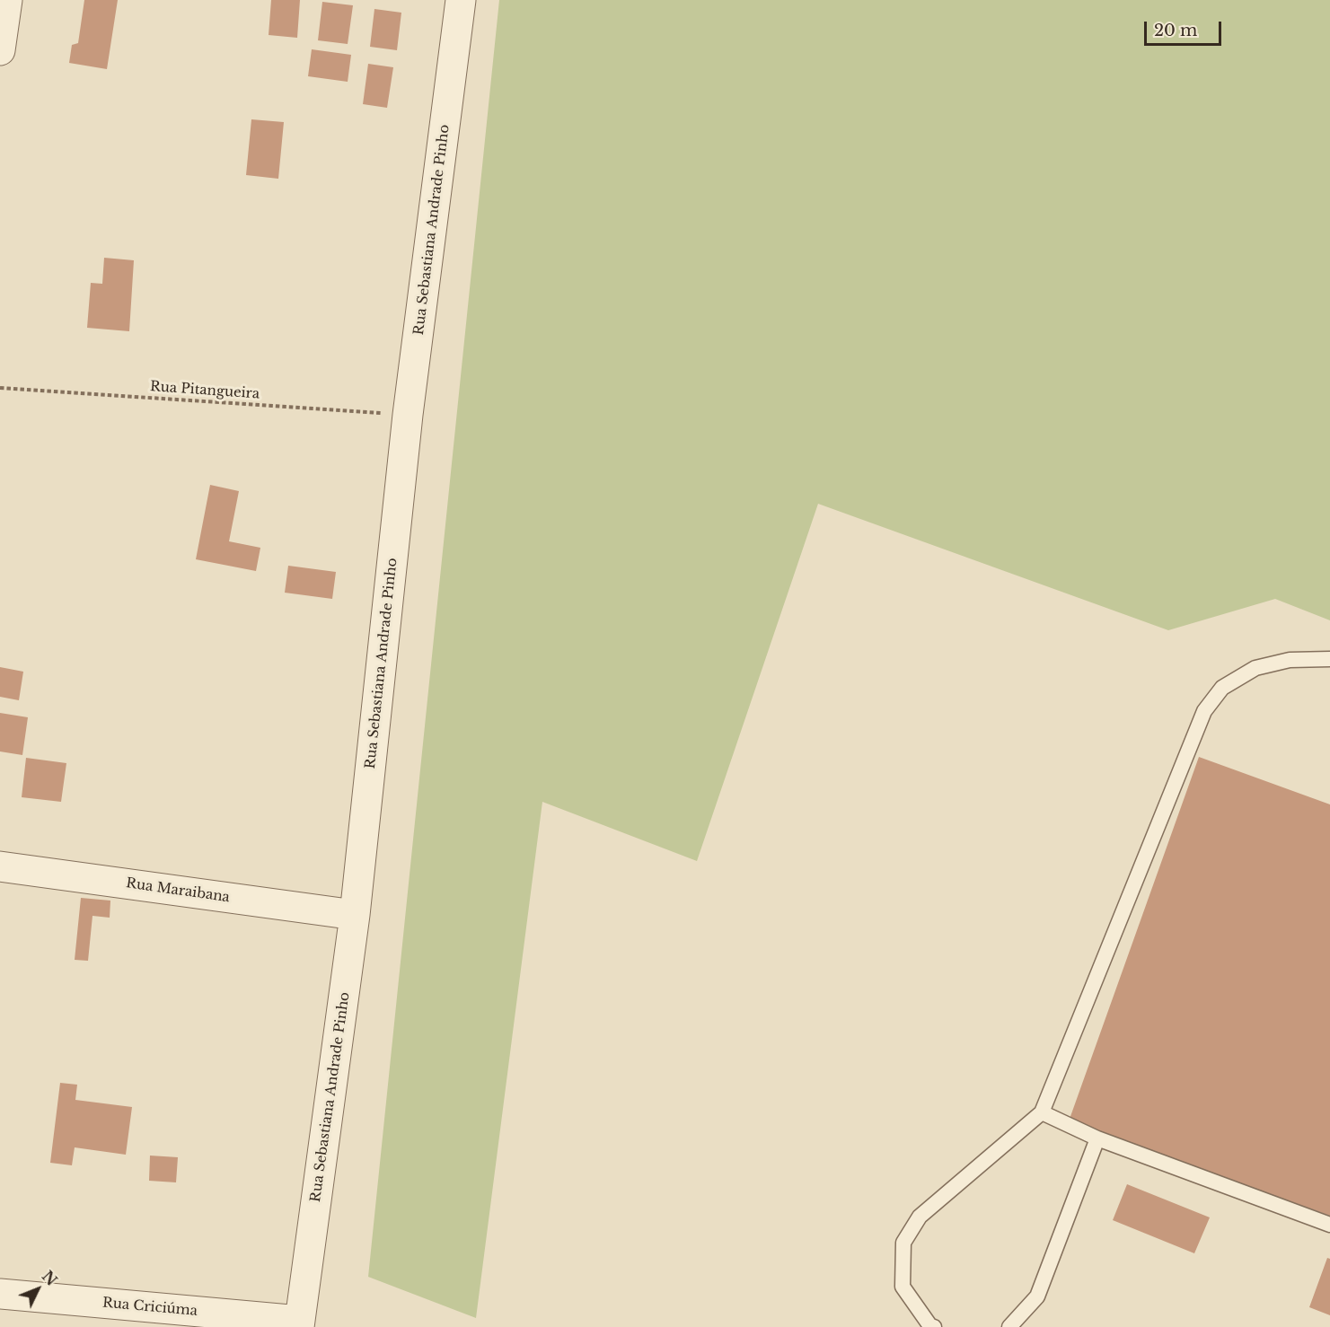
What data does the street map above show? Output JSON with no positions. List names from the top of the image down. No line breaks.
{"streets":{"street":["Rua Sebastiana Andrade Pinho","Rua Maraibana","Rua Criciúma"],"path":["Rua Pitangueira"]},"crossings":[["Rua Sebastiana Andrade Pinho","Rua Pitangueira"],["Rua Sebastiana Andrade Pinho","Rua Maraibana"],["Rua Sebastiana Andrade Pinho","Rua Criciúma"]],"scale_bar":"20 m","north":"top right"}
